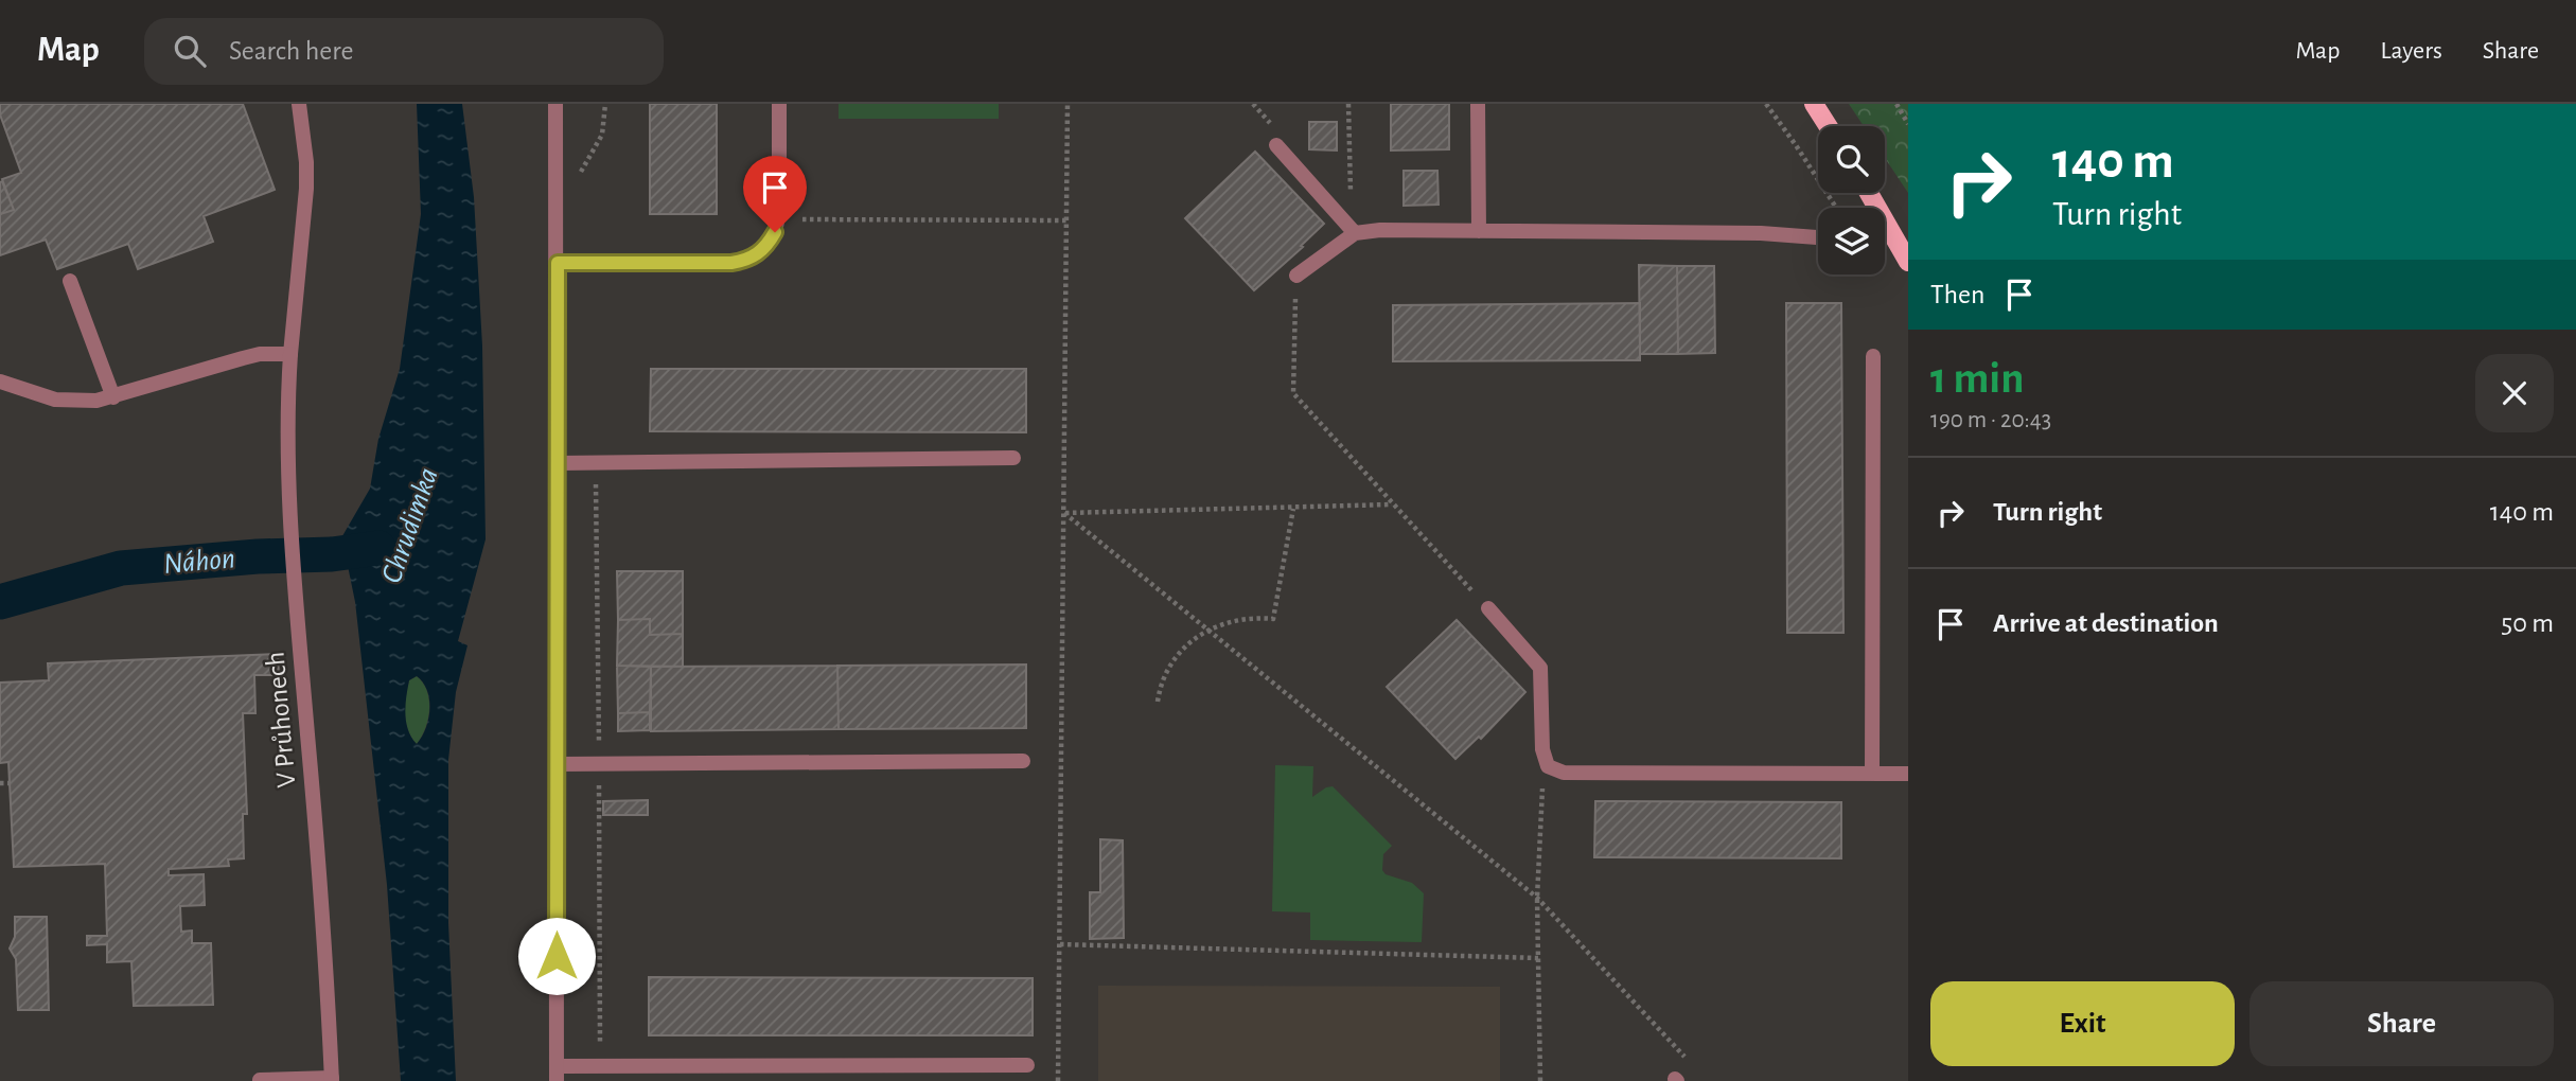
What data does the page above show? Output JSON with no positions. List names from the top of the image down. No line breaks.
{"streets":{"street":["V Průhonech"]},"water":["Chrudimka","Náhon"],"page":{"header":"Map","search":"Search here","nav":["Map","Layers","Share"],"turn":["140 m","Turn right"],"then":"Then","heading":["1 min","190 m · 20:43"],"list":[{"name":"Turn right","value":"140 m"},{"name":"Arrive at destination","value":"50 m"}],"buttons":["Exit","Share"]}}
